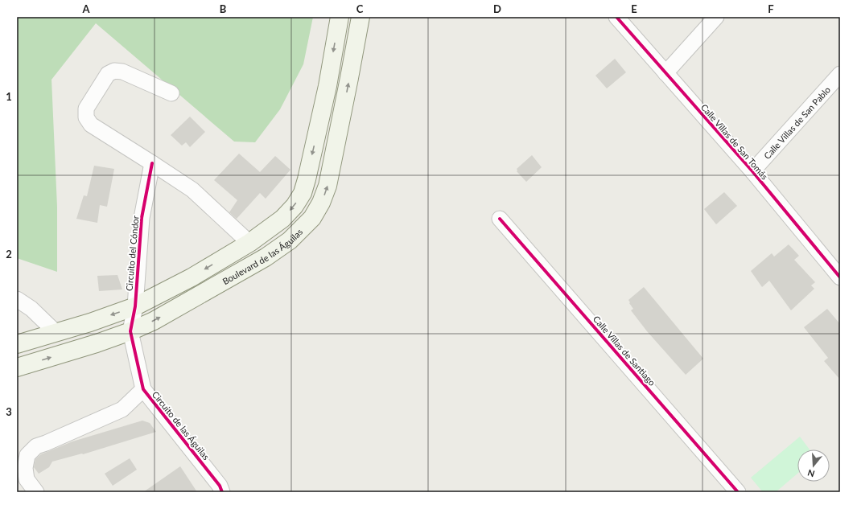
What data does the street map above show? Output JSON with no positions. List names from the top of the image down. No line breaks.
{"streets":{"main road":["Boulevard de las Águilas"],"street":["Calle Villas de San Pablo","Calle Villas de San Tomás","Circuito del Cóndor","Calle Villas de Santiago","Circuito de las Águilas"]},"crossings":[["Calle Villas de San Pablo","Calle Villas de San Tomás"],["Circuito del Cóndor","Boulevard de las Águilas"],["Circuito del Cóndor","Circuito de las Águilas"],["Boulevard de las Águilas","Circuito de las Águilas"]],"north":"bottom","grid":{"columns":["A","B","C","D","E","F"],"rows":["1","2","3"]}}
